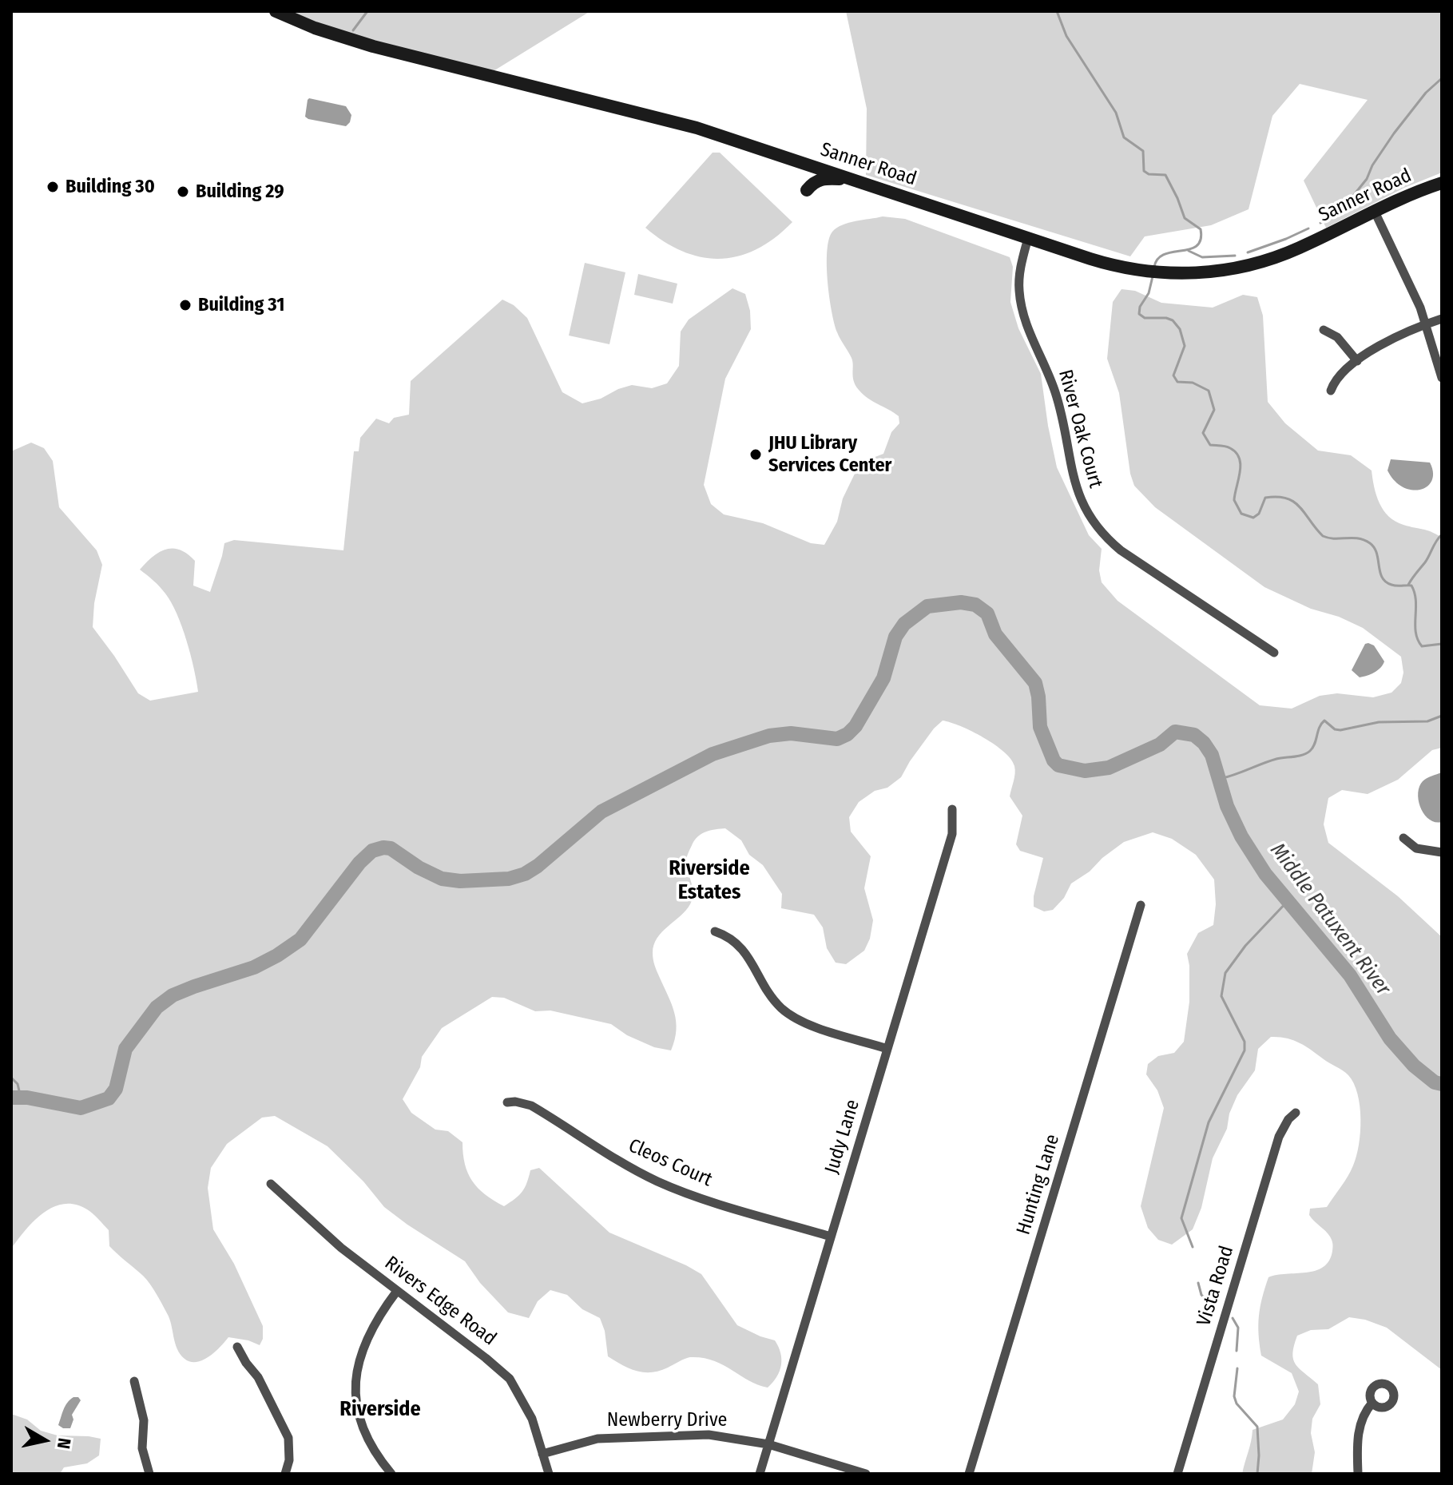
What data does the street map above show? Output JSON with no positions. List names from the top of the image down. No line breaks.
{"streets":{"main road":["Sanner Road"],"street":["River Oak Court","Judy Lane","Cleos Court","Hunting Lane","Vista Road","Rivers Edge Road","Newberry Drive"]},"crossings":[["Sanner Road","River Oak Court"],["Judy Lane","Cleos Court"],["Judy Lane","Newberry Drive"],["Rivers Edge Road","Newberry Drive"]],"districts":["Riverside Estates","Riverside"],"water":["Middle Patuxent River"],"places":["Building 30","Building 29","Building 31","JHU Library Services Center"],"north":"right"}
